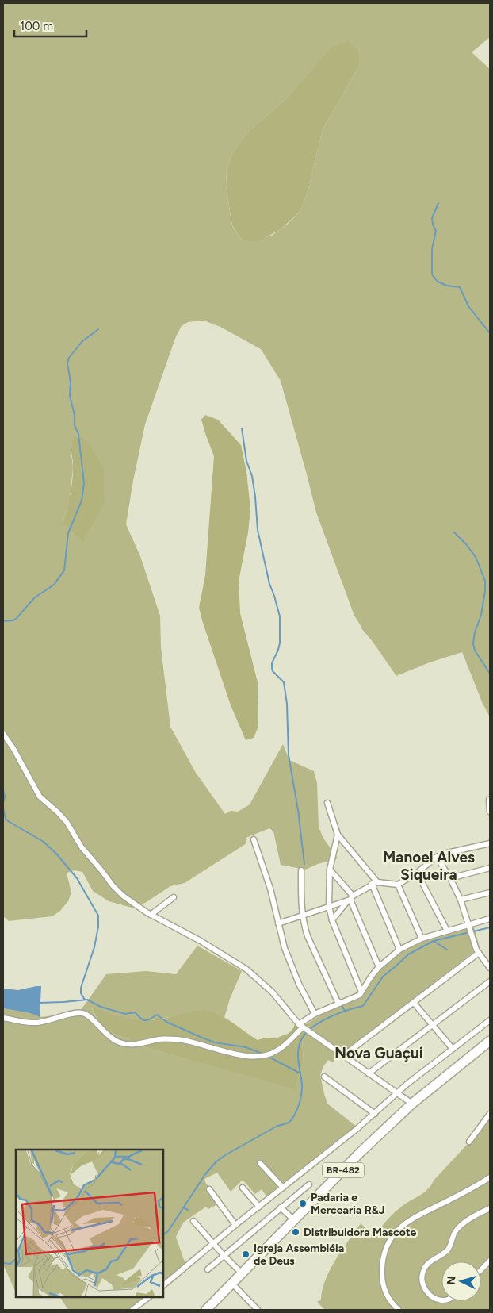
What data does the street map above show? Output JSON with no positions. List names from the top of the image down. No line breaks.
{"streets":{"highway":["BR-482"]},"districts":["Manoel Alves Siqueira","Nova Guaçui"],"places":["Padaria e Mercearia R&J","Distribuidora Mascote","Igreja Assembléia de Deus"],"scale_bar":"100 m","north":"left"}
